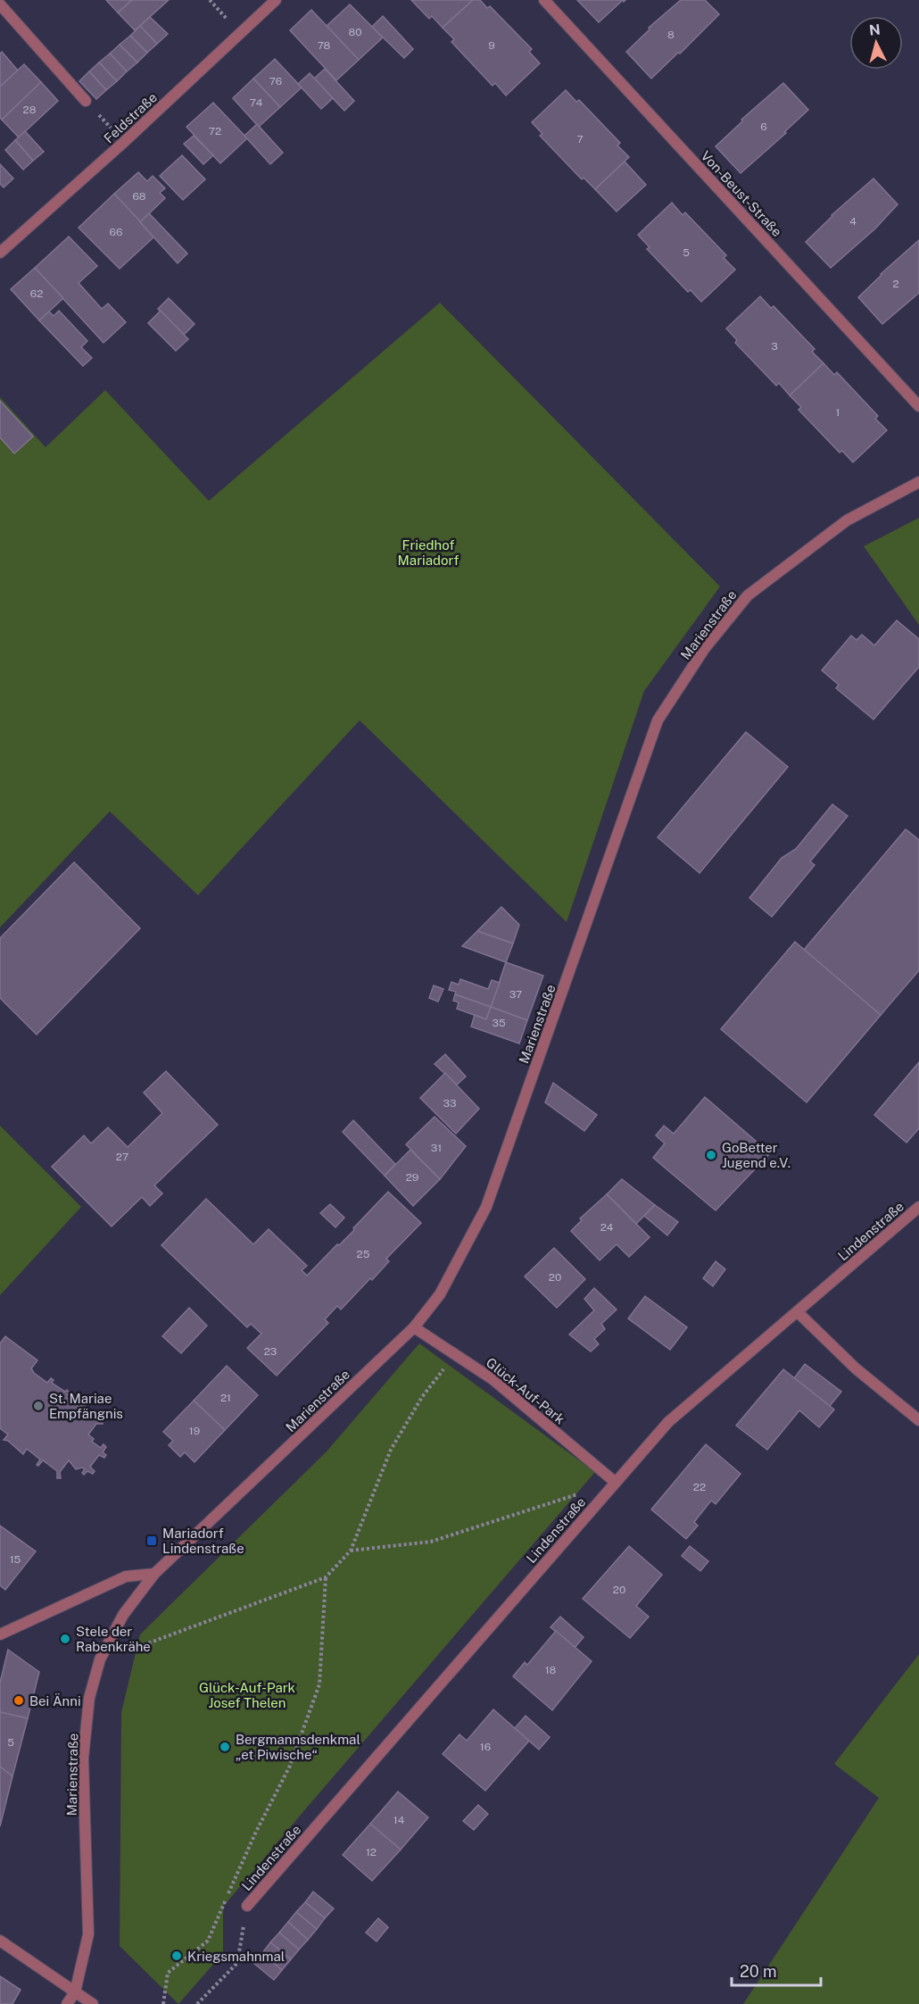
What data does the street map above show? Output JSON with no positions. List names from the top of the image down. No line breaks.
{"streets":{"street":["Feldstraße","Von-Beust-Straße","Marienstraße","Lindenstraße","Glück-Auf-Park"]},"crossings":[["Marienstraße","Glück-Auf-Park"],["Lindenstraße","Glück-Auf-Park"]],"parks":["Friedhof Mariadorf","Glück-Auf-Park Josef Thelen"],"places":{"other":["GoBetter Jugend e.V.","St. Mariae Empfängnis","Stele der Rabenkrähe","Bei Änni","Bergmannsdenkmal „et Piwische“","Kriegsmahnmal"],"transit":["Mariadorf Lindenstraße"]},"house_numbers":["80","8","78","9","76","74","28","6","72","7","68","4","66","5","2","62","3","1","37","35","33","31","27","29","24","25","20","23","21","19","22","15","20","18","5","16","14","12"],"scale_bar":"20 m","north":"top"}
